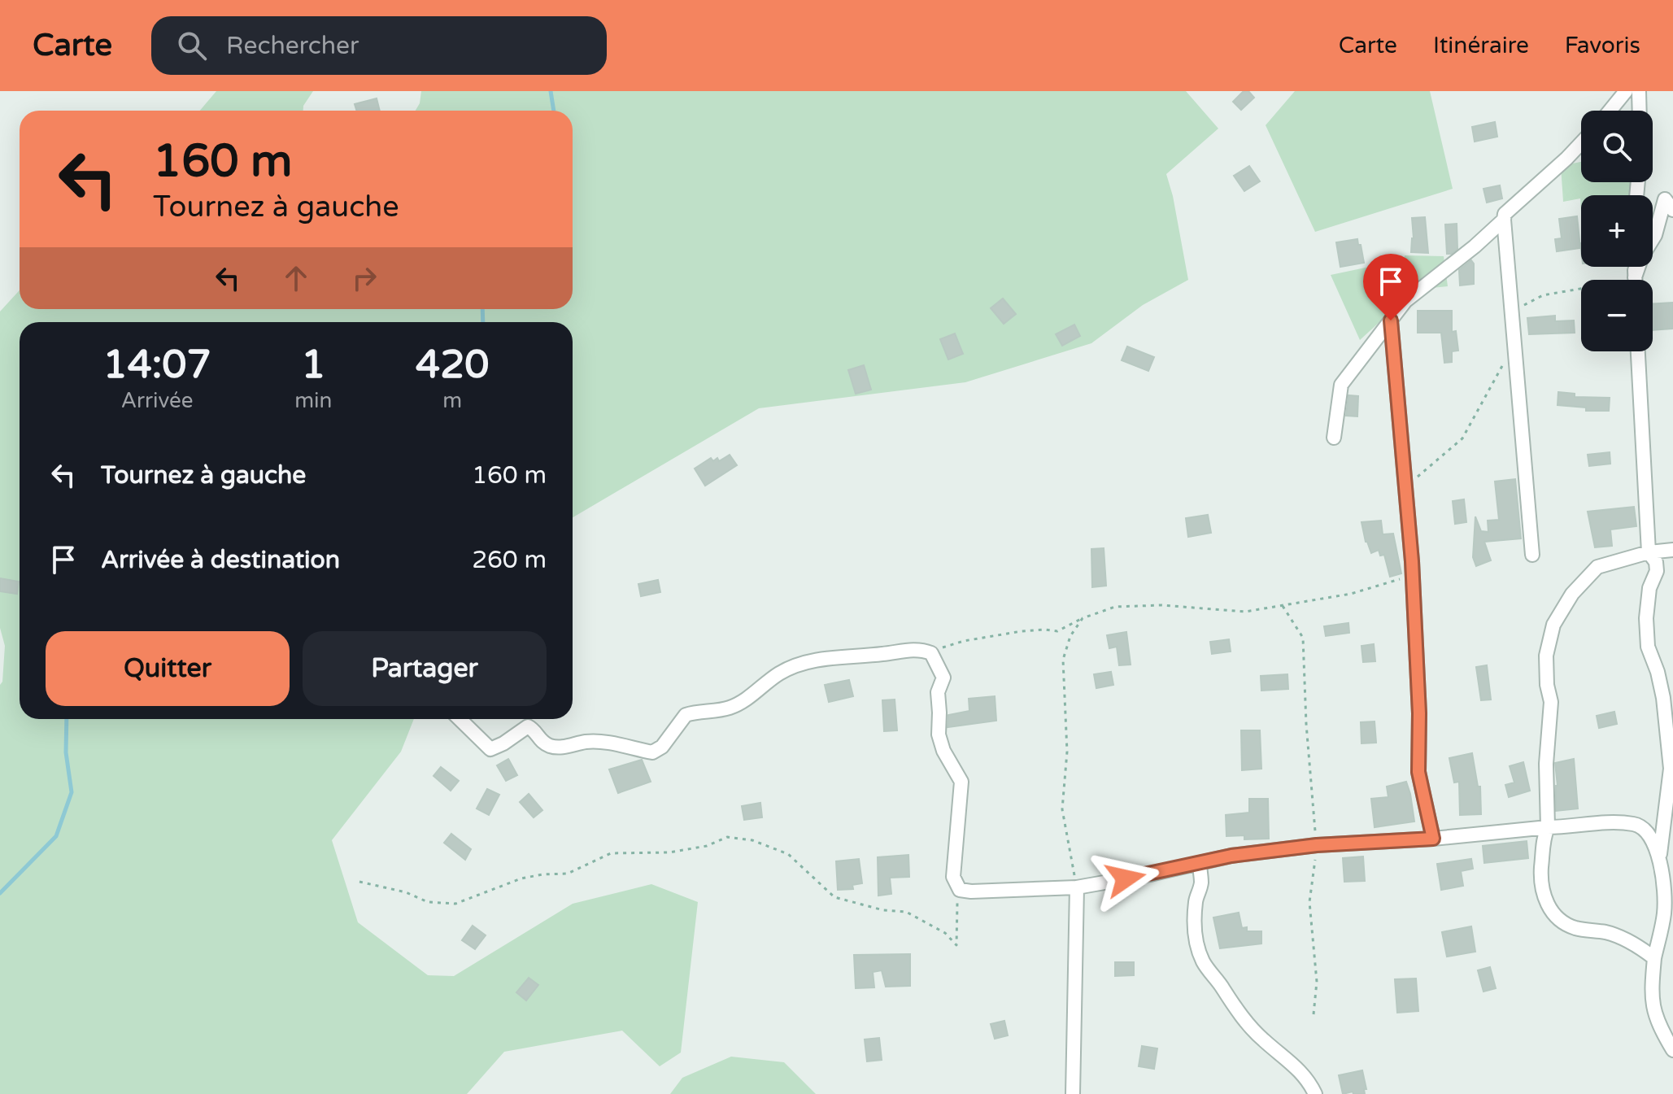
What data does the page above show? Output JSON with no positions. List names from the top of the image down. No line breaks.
{"page":{"header":"Carte","search":"Rechercher","nav":["Carte","Itinéraire","Favoris"],"map_buttons":["+","−"],"turn":["160 m","Tournez à gauche"],"eta":["14:07","Arrivée","1","min","420","m"],"list":[{"name":"Tournez à gauche","value":"160 m"},{"name":"Arrivée à destination","value":"260 m"}],"buttons":["Quitter","Partager"]}}
